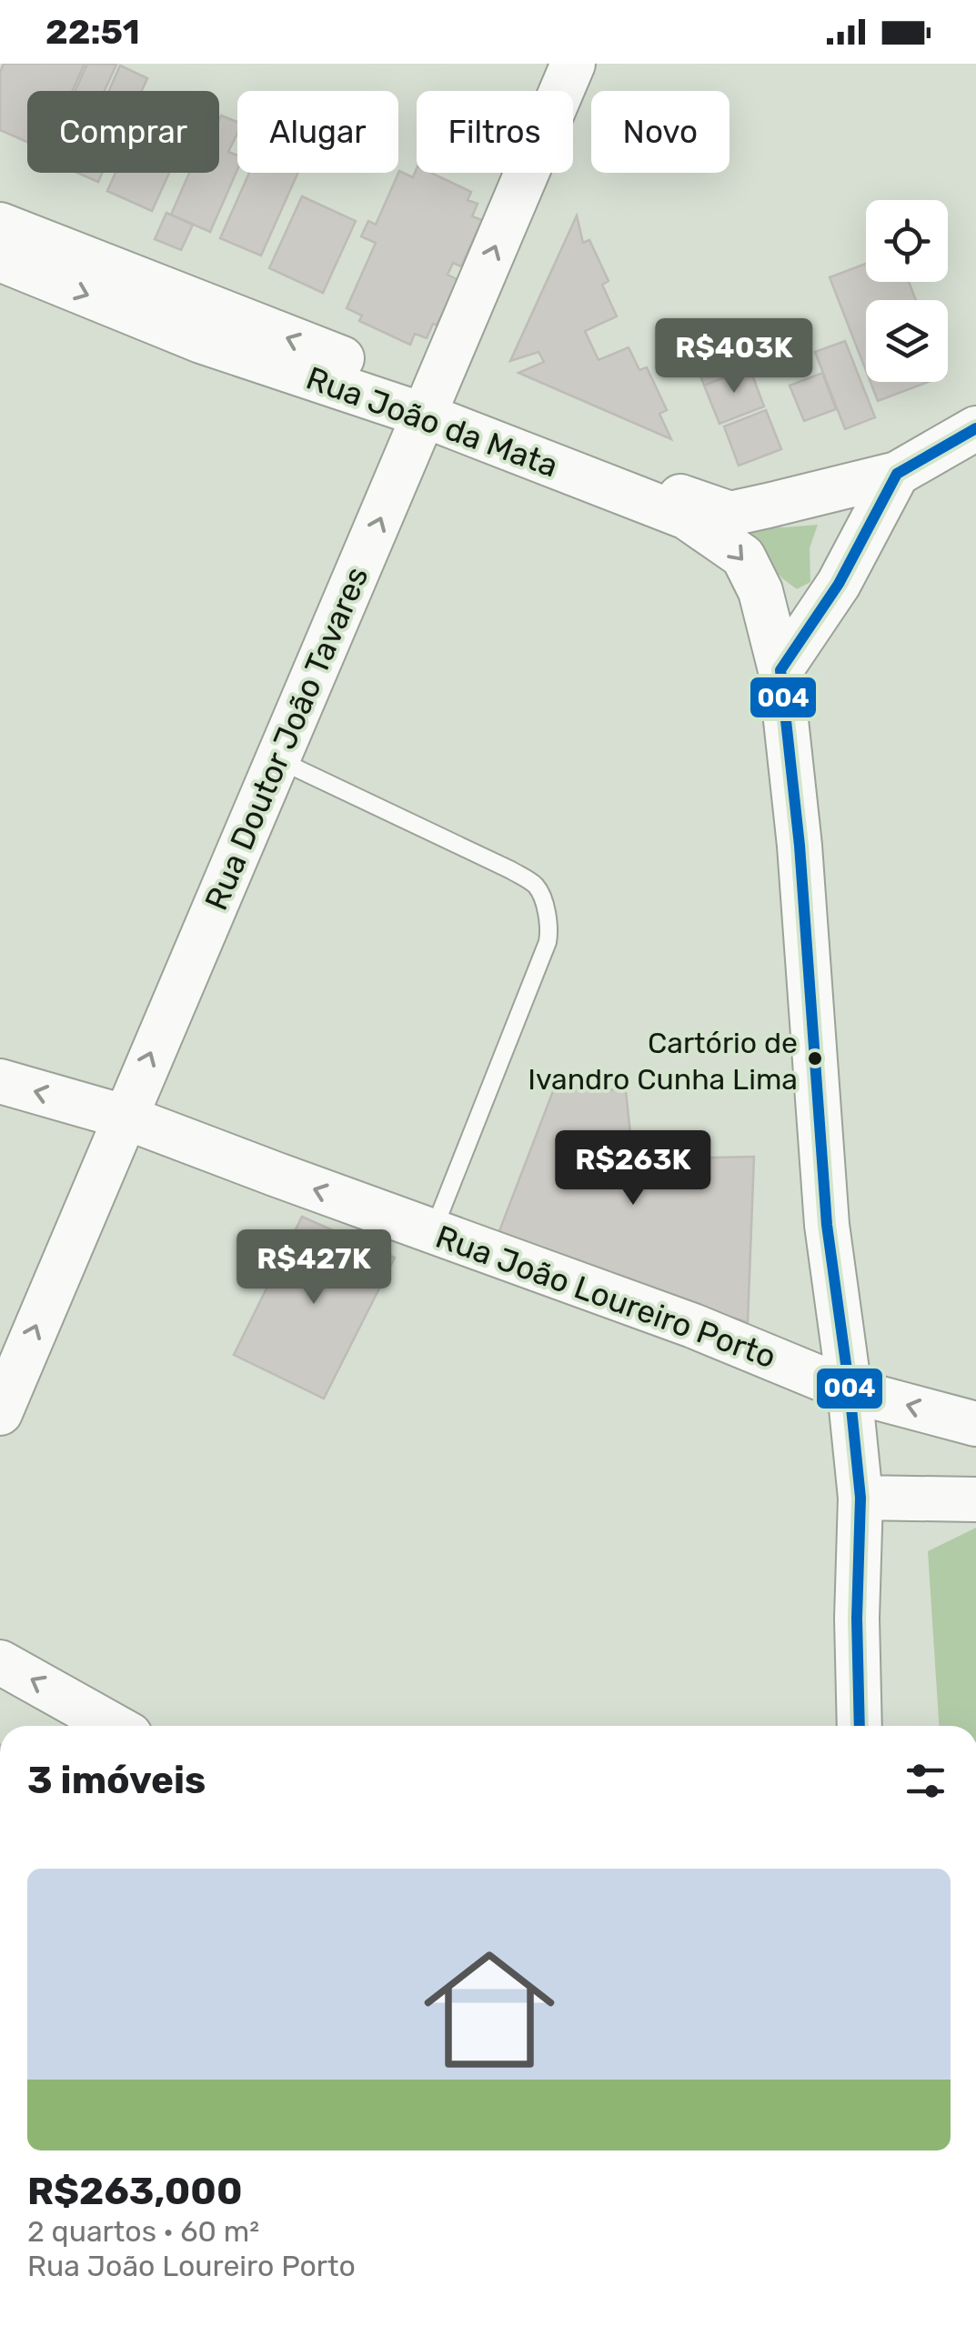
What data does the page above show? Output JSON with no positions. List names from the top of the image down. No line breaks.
{"streets":{"main road":["Rua João da Mata","Rua Doutor João Tavares","Rua João Loureiro Porto"]},"crossings":[["Rua João da Mata","Rua Doutor João Tavares"],["Rua João da Mata","Rua João Loureiro Porto"],["Rua Doutor João Tavares","Rua João Loureiro Porto"]],"one_way":["Rua Doutor João Tavares","Rua João Loureiro Porto"],"places":["Cartório de Ivandro Cunha Lima"],"lines":["transit line 004"],"page":{"status":"22:51","chip":["Comprar","Alugar","Filtros","Novo"],"price":["R$403K","R$263K","R$427K"],"heading":"3 imóveis","list":[{"name":"R$263,000","note":"2 quartos · 60 m² · Rua João Loureiro Porto"}]}}
